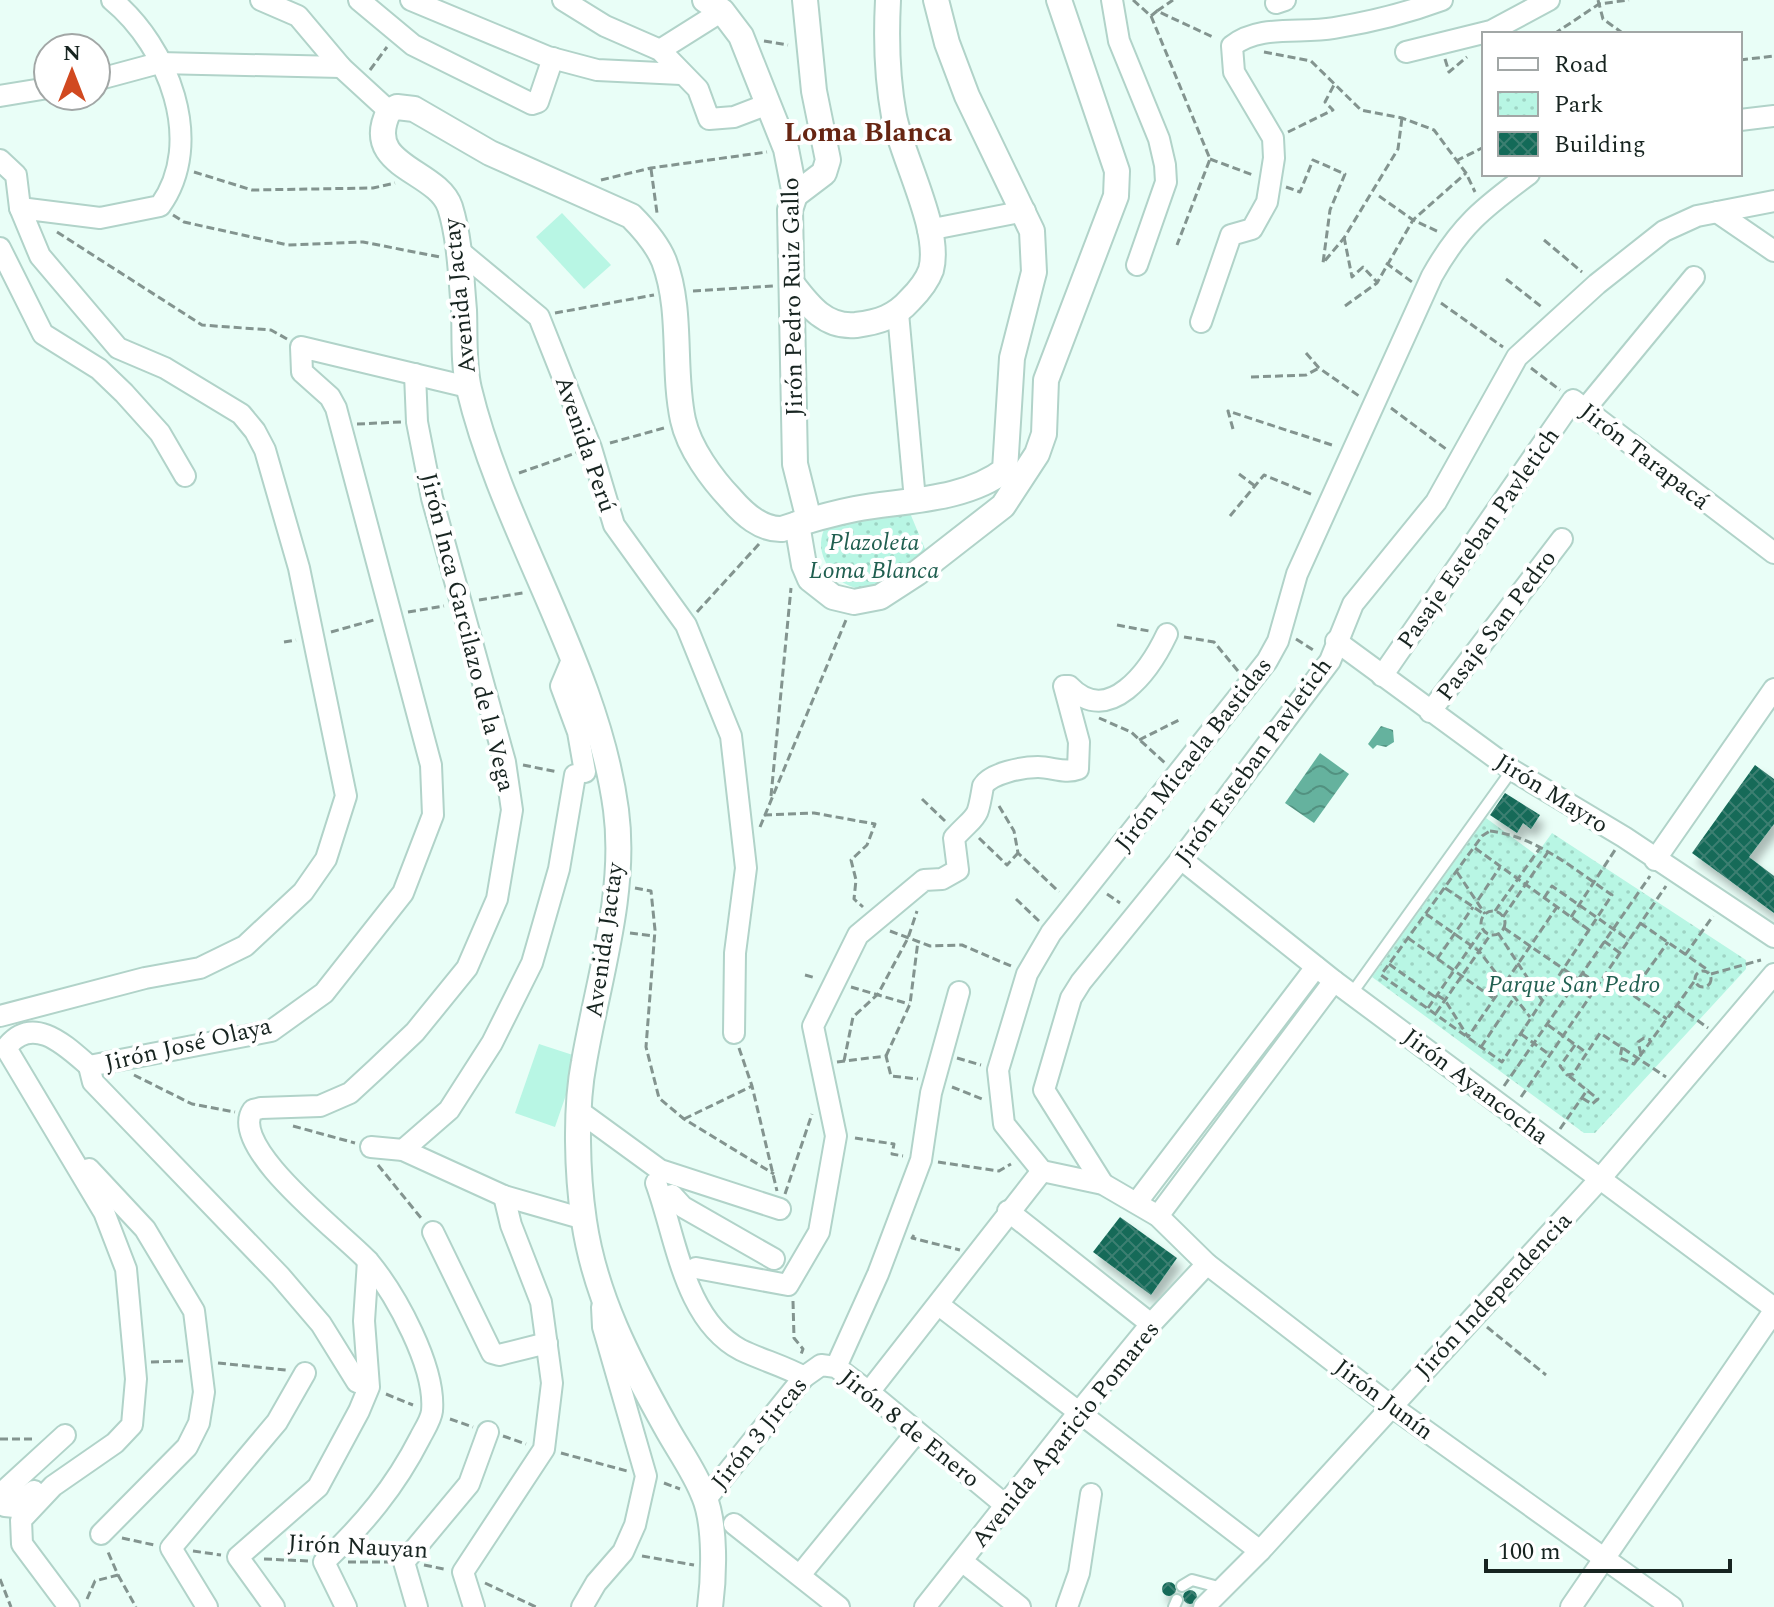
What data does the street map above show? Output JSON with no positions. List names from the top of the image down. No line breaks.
{"streets":{"street":["Avenida Jactay","Jirón Pedro Ruiz Gallo","Avenida Perú","Jirón Tarapacá","Pasaje Esteban Pavletich","Pasaje San Pedro","Jirón Inca Garcilazo de la Vega","Jirón Micaela Bastidas","Jirón Esteban Pavletich","Jirón Mayro","Jirón José Olaya","Jirón Ayancocha","Jirón Independencia","Jirón Junín","Jirón 8 de Enero","Jirón 3 Jircas","Avenida Aparicio Pomares"],"path":["Jirón Nauyan"]},"crossings":[["Avenida Jactay","Avenida Perú"],["Avenida Jactay","Jirón 3 Jircas"],["Jirón Tarapacá","Pasaje Esteban Pavletich"],["Jirón Tarapacá","Jirón Micaela Bastidas"],["Jirón Tarapacá","Jirón Esteban Pavletich"],["Pasaje Esteban Pavletich","Jirón Mayro"],["Pasaje San Pedro","Jirón Mayro"],["Jirón Inca Garcilazo de la Vega","Jirón Nauyan"],["Jirón Esteban Pavletich","Jirón Mayro"],["Jirón Esteban Pavletich","Jirón Ayancocha"],["Jirón Esteban Pavletich","Jirón Junín"],["Jirón Ayancocha","Jirón Independencia"],["Jirón Independencia","Jirón Junín"],["Jirón Junín","Avenida Aparicio Pomares"],["Jirón 8 de Enero","Jirón 3 Jircas"],["Jirón 8 de Enero","Avenida Aparicio Pomares"]],"districts":["Loma Blanca"],"parks":["Plazoleta Loma Blanca","Parque San Pedro"],"legend":["Road","Park","Building"],"scale_bar":"100 m","north":"top"}
